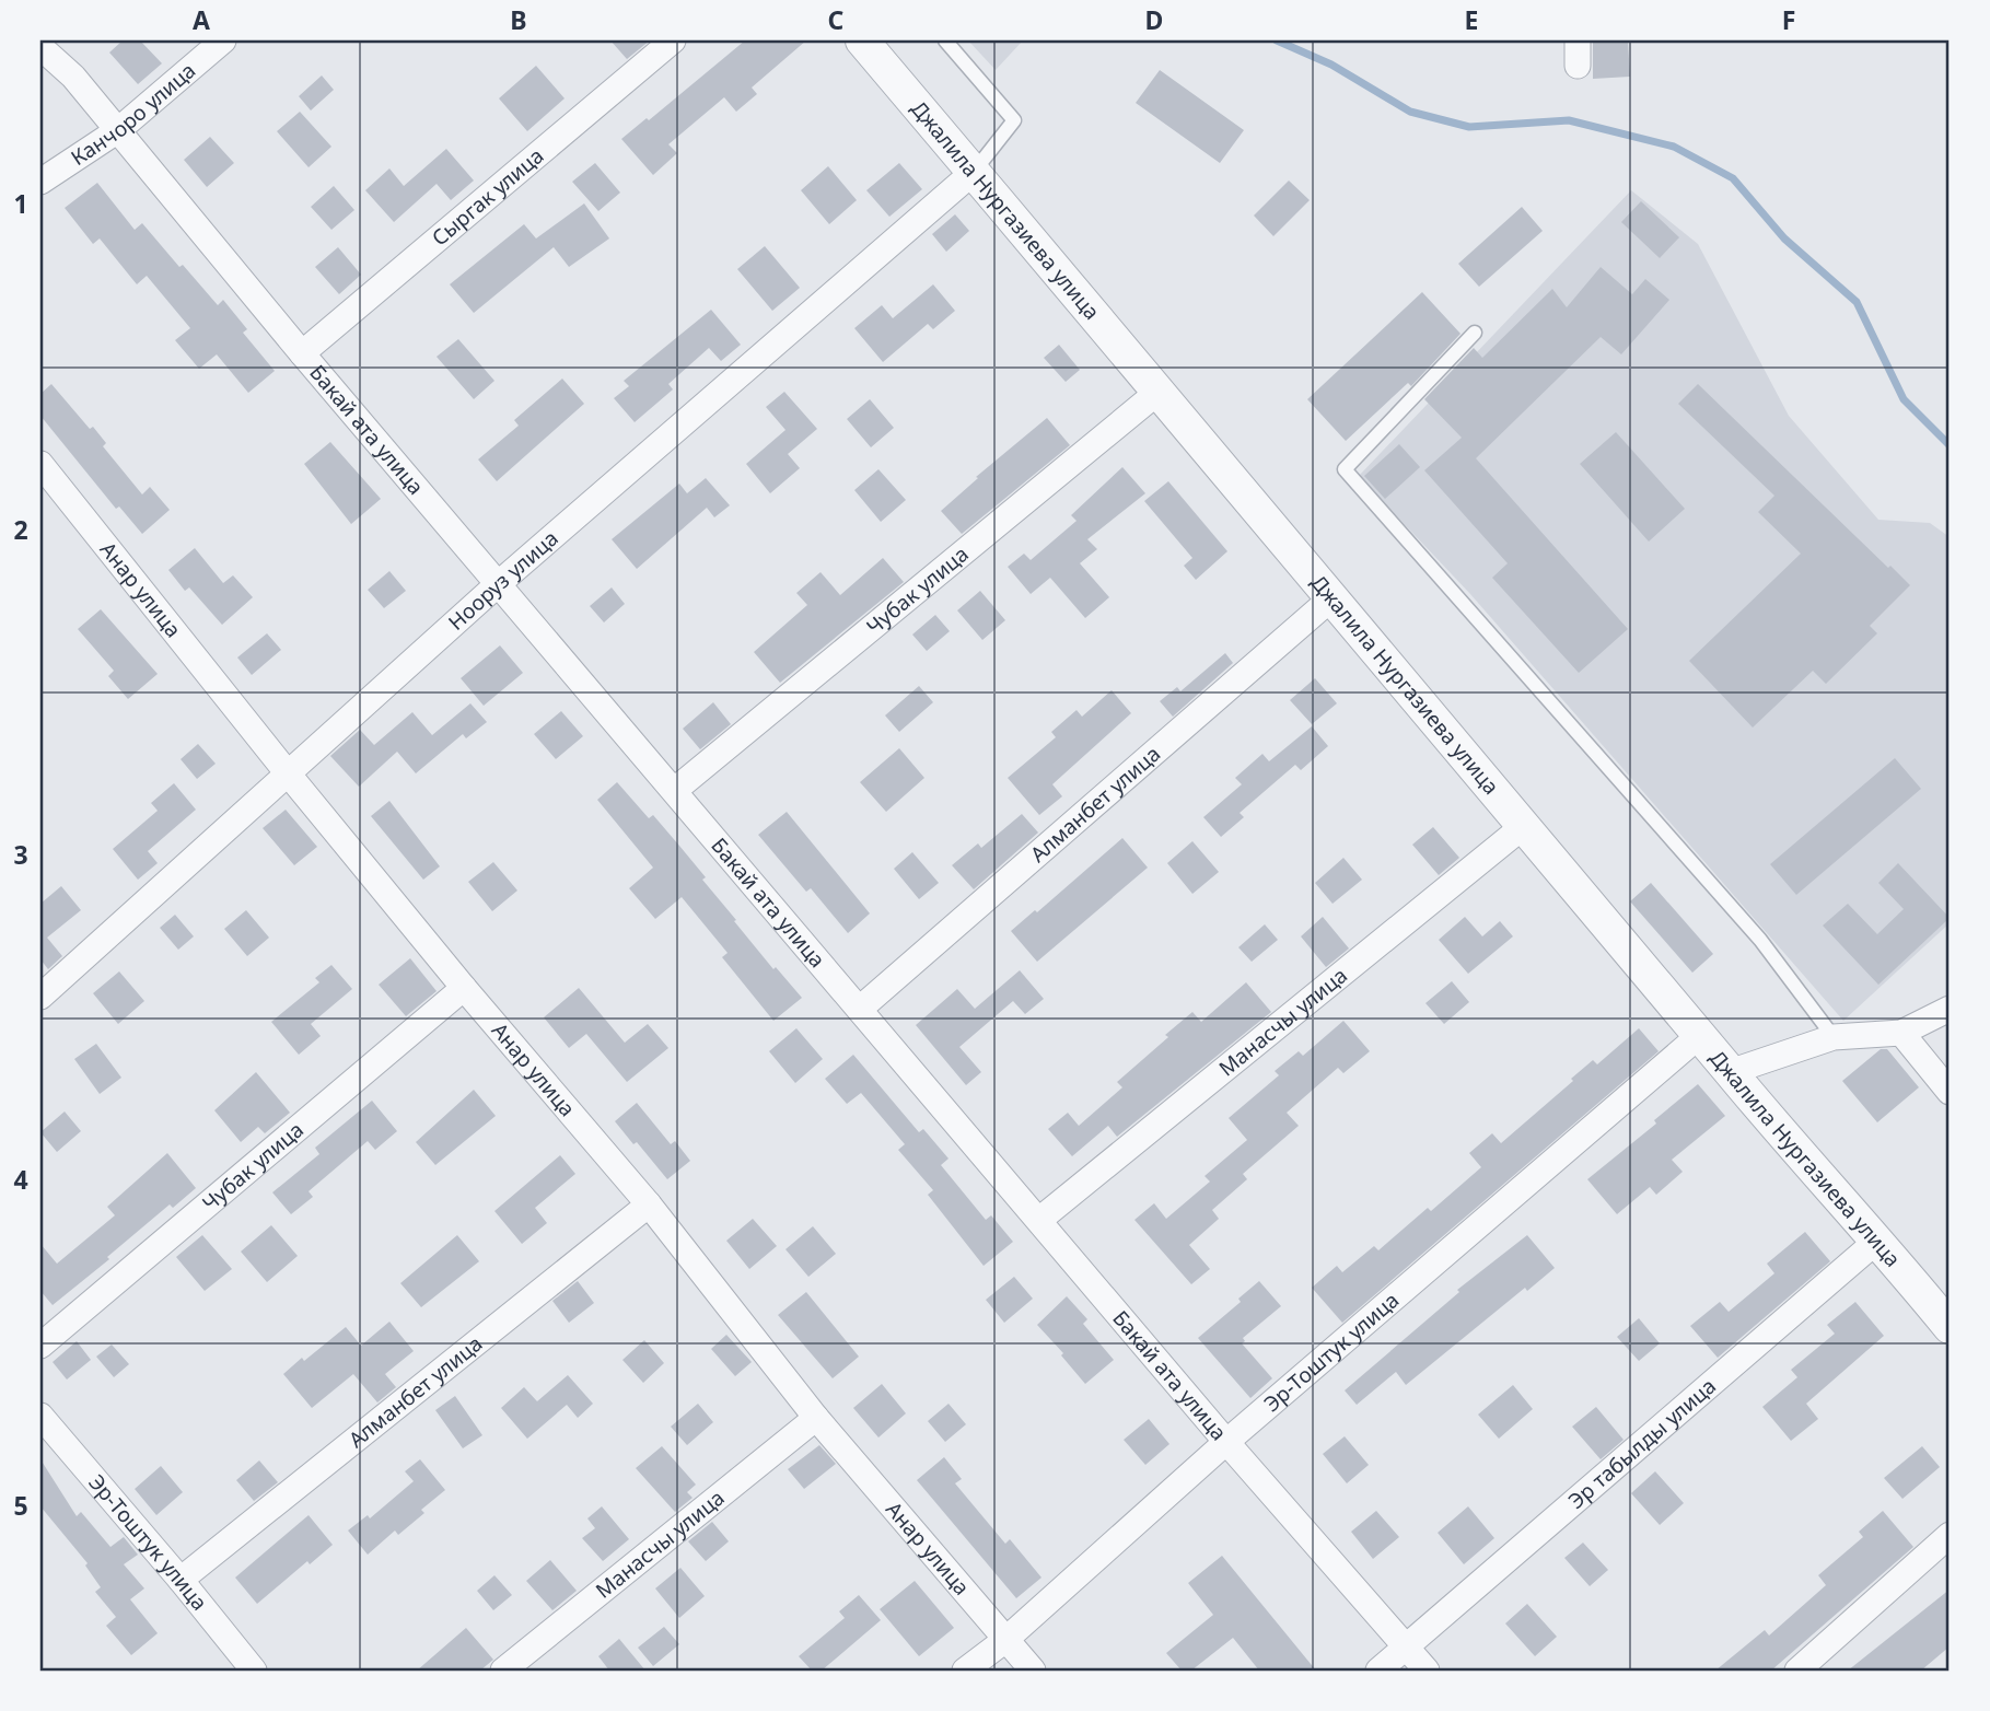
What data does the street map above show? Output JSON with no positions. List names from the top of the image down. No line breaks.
{"streets":{"street":["Канчоро улица","Сыргак улица","Джалила Нургазиева улица","Бакай ата улица","Нооруз улица","Анар улица","Чубак улица","Алманбет улица","Манасчы улица","Эр-Тоштук улица","Эр табылды улица"]},"crossings":[["Канчоро улица","Бакай ата улица"],["Сыргак улица","Бакай ата улица"],["Джалила Нургазиева улица","Нооруз улица"],["Джалила Нургазиева улица","Чубак улица"],["Джалила Нургазиева улица","Алманбет улица"],["Джалила Нургазиева улица","Манасчы улица"],["Джалила Нургазиева улица","Эр-Тоштук улица"],["Джалила Нургазиева улица","Эр табылды улица"],["Бакай ата улица","Нооруз улица"],["Бакай ата улица","Чубак улица"],["Бакай ата улица","Алманбет улица"],["Бакай ата улица","Манасчы улица"],["Бакай ата улица","Эр-Тоштук улица"],["Бакай ата улица","Эр табылды улица"],["Нооруз улица","Анар улица"],["Анар улица","Чубак улица"],["Анар улица","Алманбет улица"],["Анар улица","Манасчы улица"],["Анар улица","Эр-Тоштук улица"],["Алманбет улица","Эр-Тоштук улица"]],"grid":{"columns":["A","B","C","D","E","F"],"rows":["1","2","3","4","5"]}}
